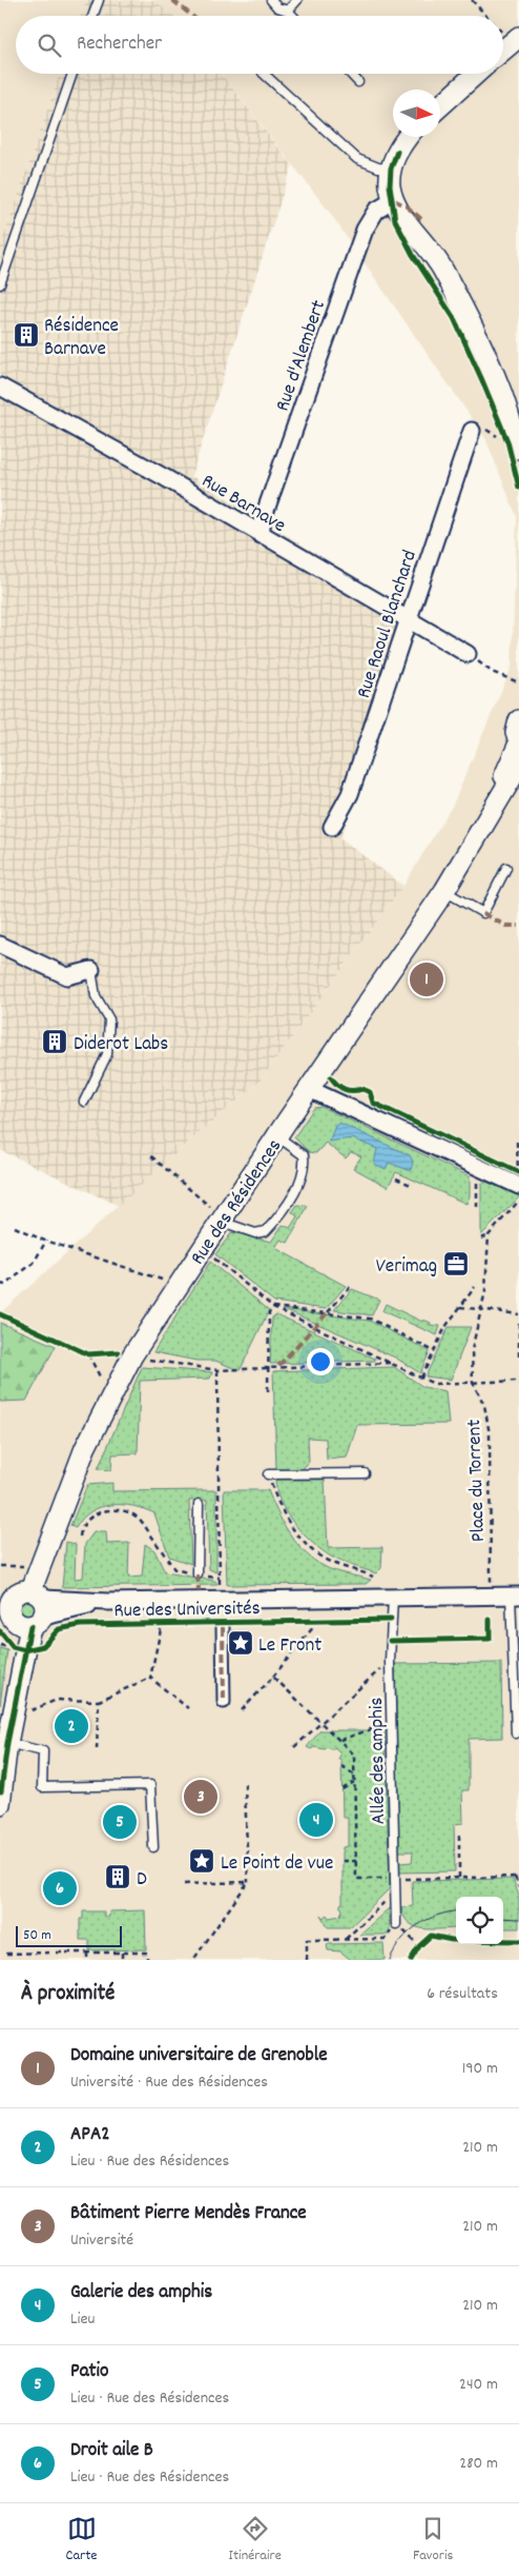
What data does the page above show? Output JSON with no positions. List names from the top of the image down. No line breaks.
{"streets":{"street":["Rue d'Alembert","Rue Barnave","Rue Raoul Blanchard","Rue des Résidences","Rue des Universités"],"lane":["Allée des amphis"],"path":["Place du Torrent"]},"crossings":[["Rue d'Alembert","Rue Barnave"],["Rue Barnave","Rue Raoul Blanchard"],["Rue des Résidences","Rue des Universités"],["Rue des Universités","Allée des amphis"]],"places":{"building":["Résidence Barnave","Diderot Labs","D"],"office":["Verimag"],"place":["Le Front","Le Point de vue"]},"scale_bar":"50 m","north":"right","page":{"search":"Rechercher","pins":["1","2","3","4","5","6"],"scale":"50 m","heading":["À proximité","6 résultats"],"list":[{"mark":"1","name":"Domaine universitaire de Grenoble","note":"Université · Rue des Résidences","value":"190 m"},{"mark":"2","name":"APA2","note":"Lieu · Rue des Résidences","value":"210 m"},{"mark":"3","name":"Bâtiment Pierre Mendès France","note":"Université","value":"210 m"},{"mark":"4","name":"Galerie des amphis","note":"Lieu","value":"210 m"},{"mark":"5","name":"Patio","note":"Lieu · Rue des Résidences","value":"240 m"},{"mark":"6","name":"Droit aile B","note":"Lieu · Rue des Résidences","value":"280 m"}],"nav":["Carte","Itinéraire","Favoris"]}}
